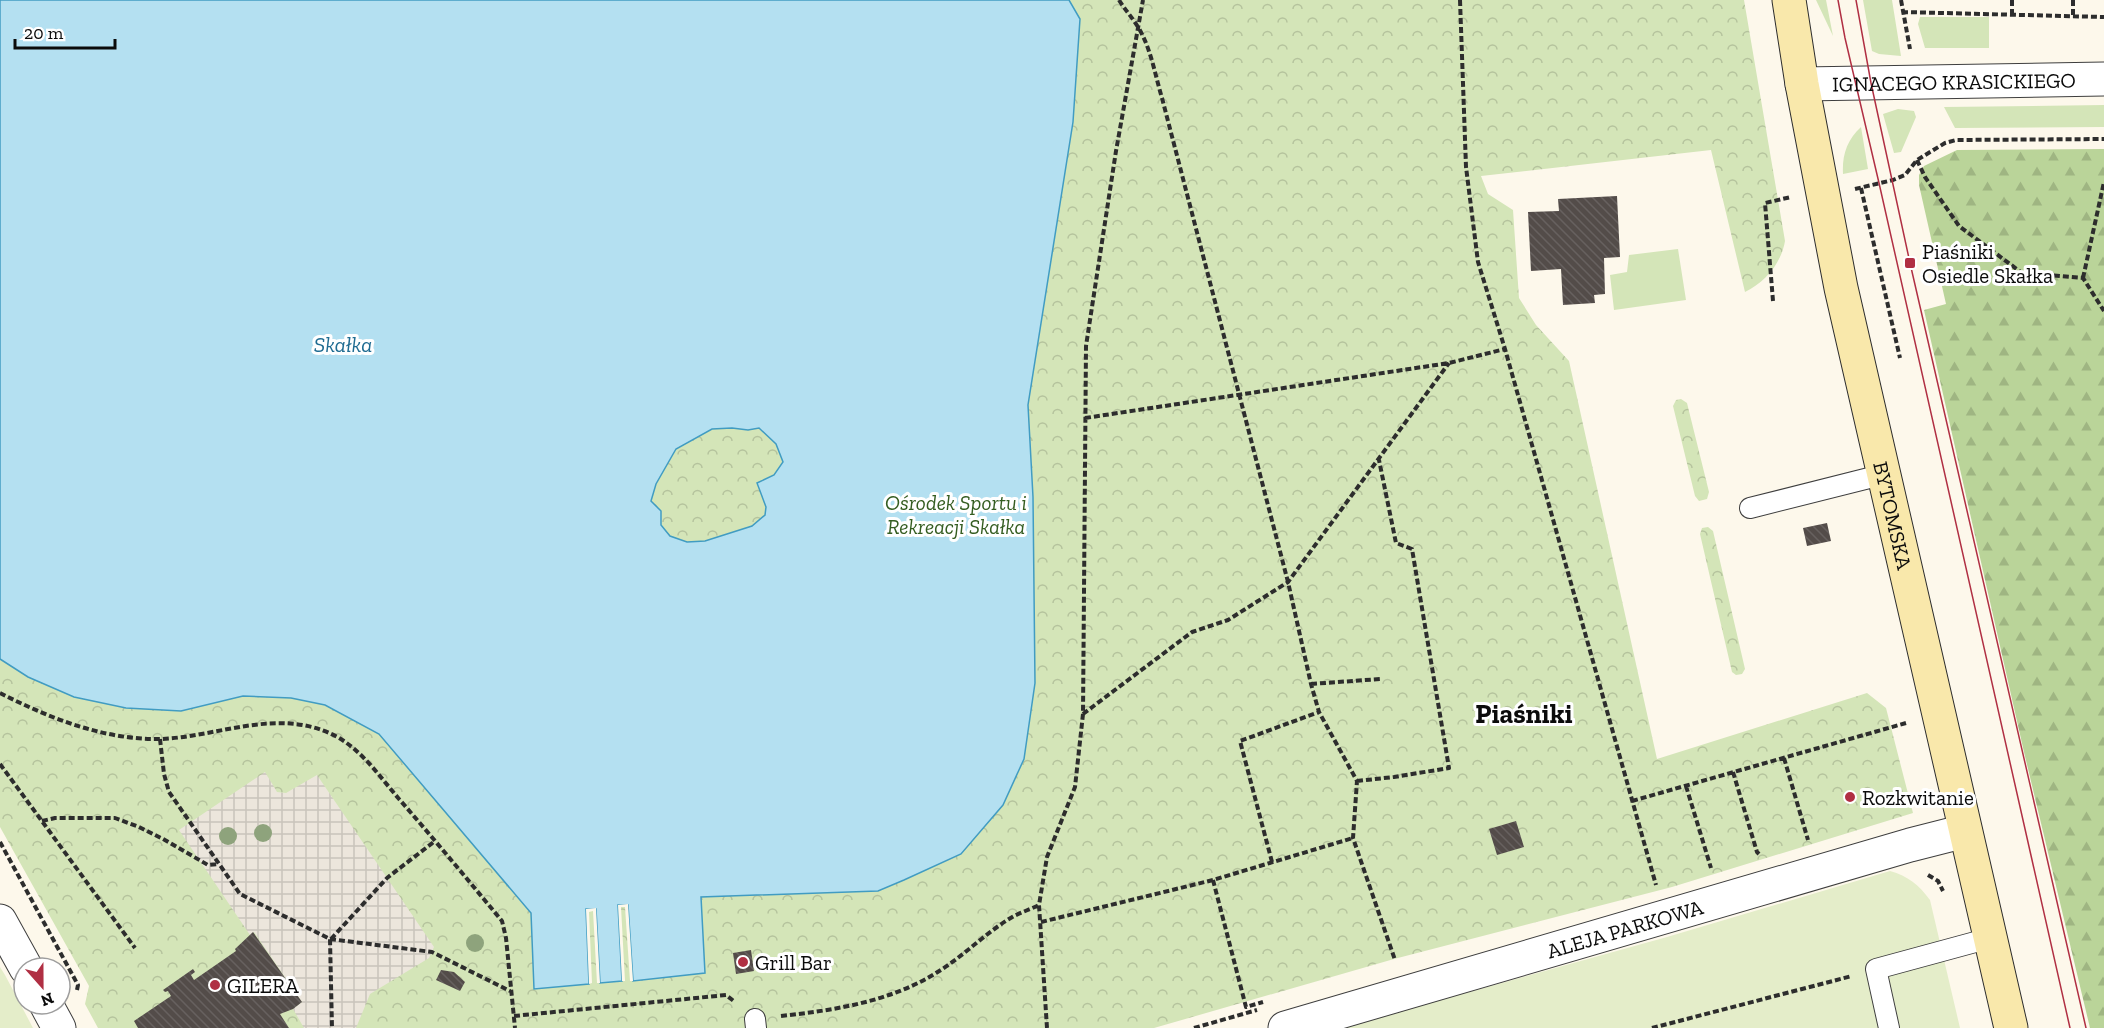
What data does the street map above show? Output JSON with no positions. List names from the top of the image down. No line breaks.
{"streets":{"main road":["BYTOMSKA"],"street":["IGNACEGO KRASICKIEGO","ALEJA PARKOWA"]},"crossings":[["IGNACEGO KRASICKIEGO","BYTOMSKA"],["BYTOMSKA","ALEJA PARKOWA"]],"districts":["Piaśniki"],"water":["Skałka"],"parks":["Ośrodek Sportu i Rekreacji Skałka"],"places":{"transit":["Piaśniki Osiedle Skałka"],"other":["Rozkwitanie","Grill Bar","GILERA"]},"scale_bar":"20 m","north":"bottom"}
